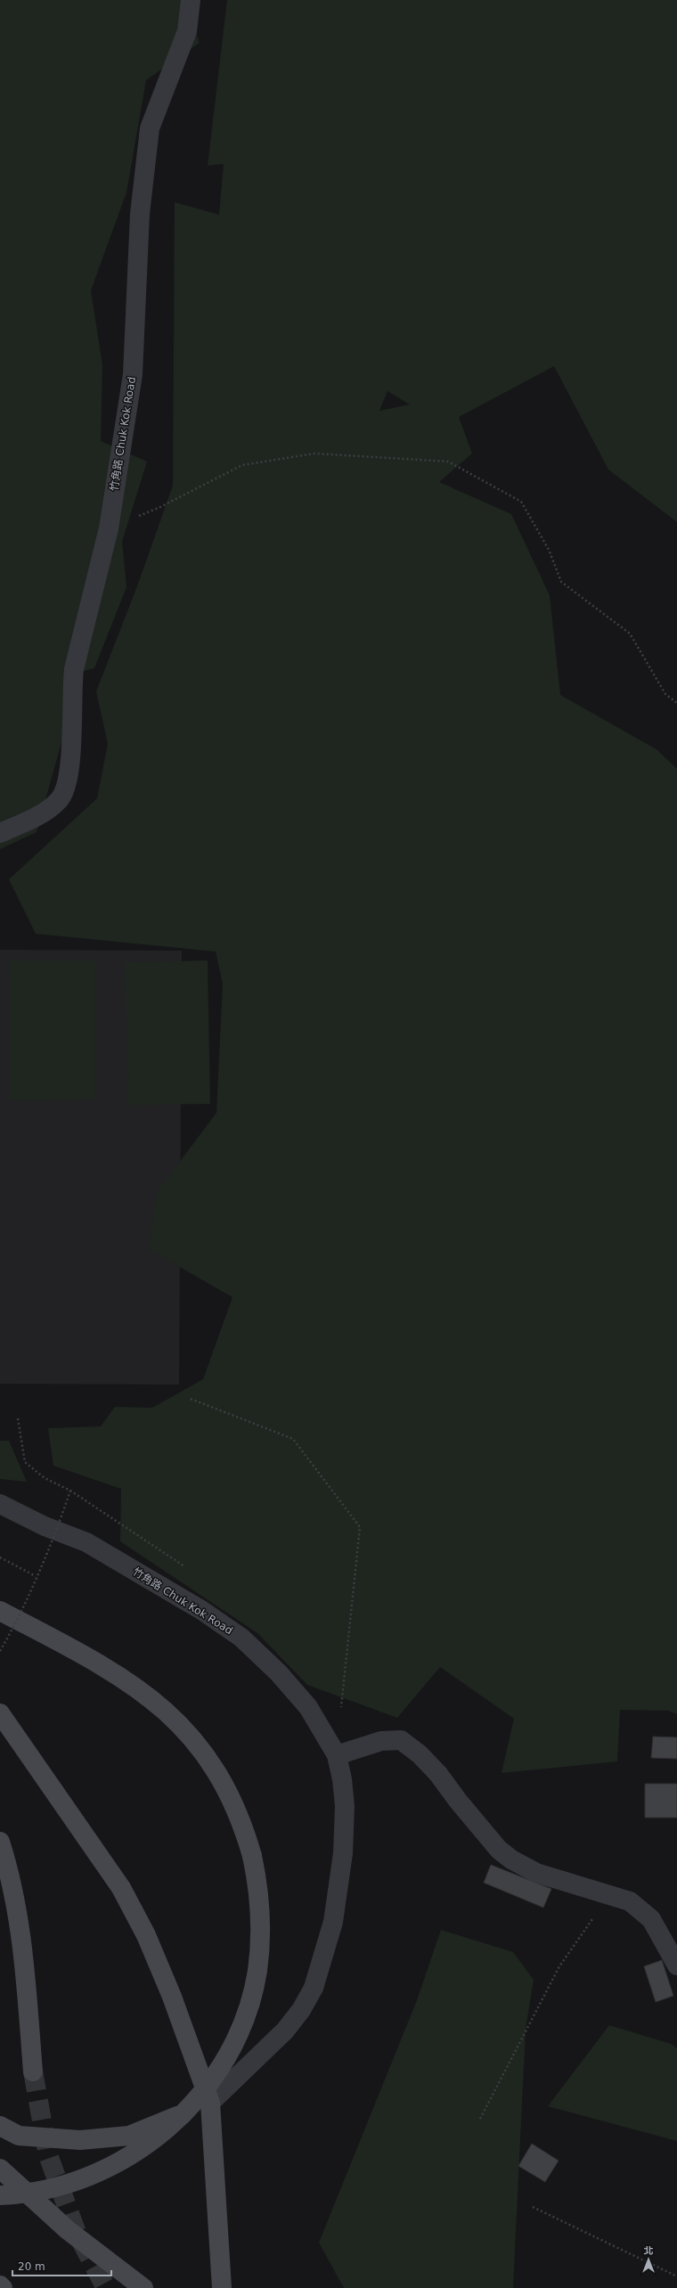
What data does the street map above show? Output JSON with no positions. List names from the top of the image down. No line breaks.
{"streets":{"street":["竹角路 Chuk Kok Road"]},"scale_bar":"20 m","north":"top"}
